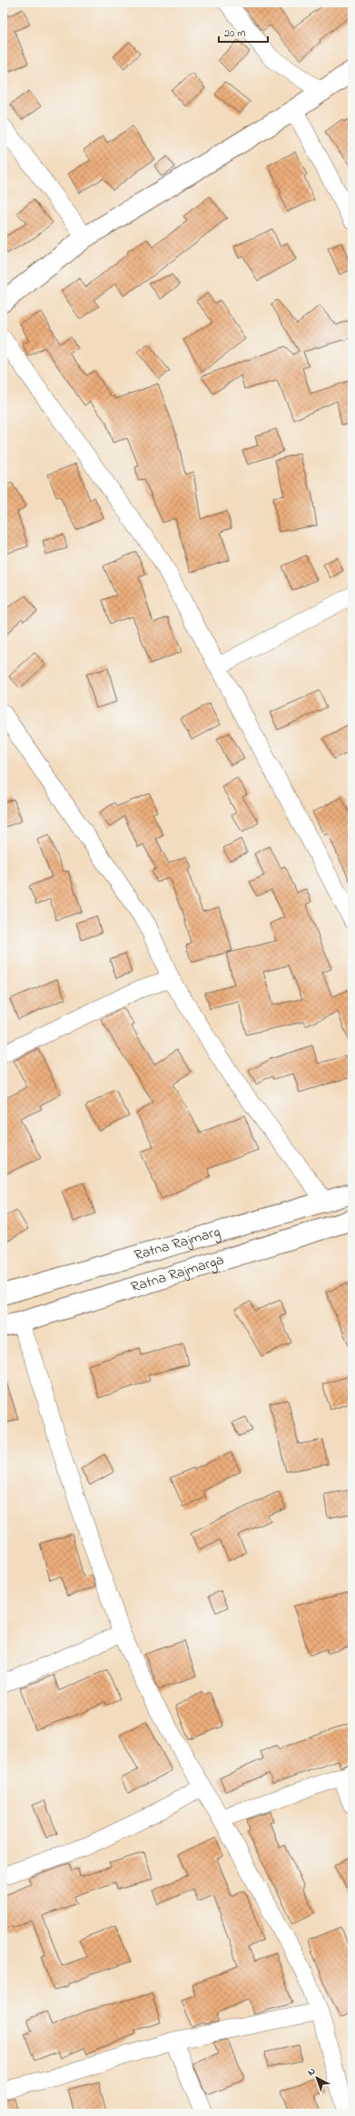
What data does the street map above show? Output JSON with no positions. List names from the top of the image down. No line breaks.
{"streets":{"main road":["Ratna Rajmarg","Ratna Rajmarga"]},"scale_bar":"20 m","north":"top left"}
